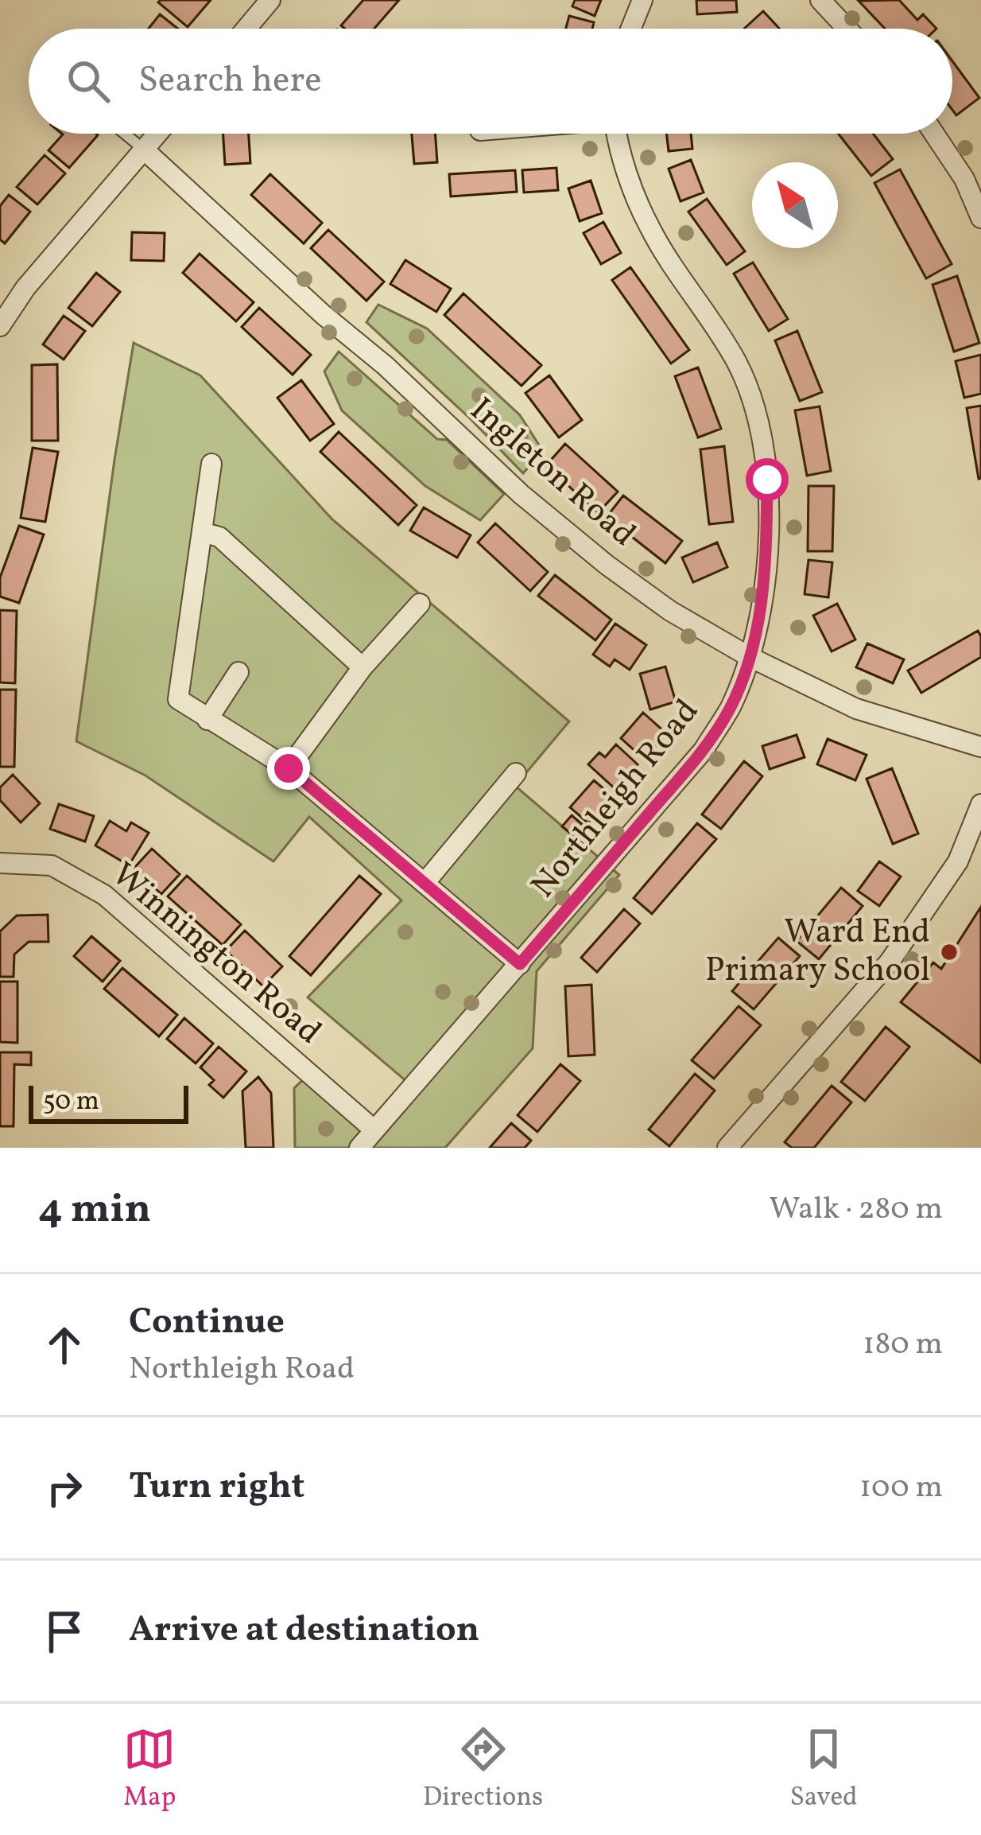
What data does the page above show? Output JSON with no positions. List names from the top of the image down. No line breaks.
{"streets":{"street":["Ingleton Road","Northleigh Road","Winnington Road"]},"crossings":[["Ingleton Road","Northleigh Road"],["Northleigh Road","Winnington Road"]],"places":["Ward End Primary School"],"scale_bar":"50 m","north":"top left","page":{"search":"Search here","scale":"50 m","heading":["4 min","Walk · 280 m"],"list":[["Continue","Northleigh Road","180 m"],["Turn right","100 m"],"Arrive at destination"],"nav":["Map","Directions","Saved"]}}
